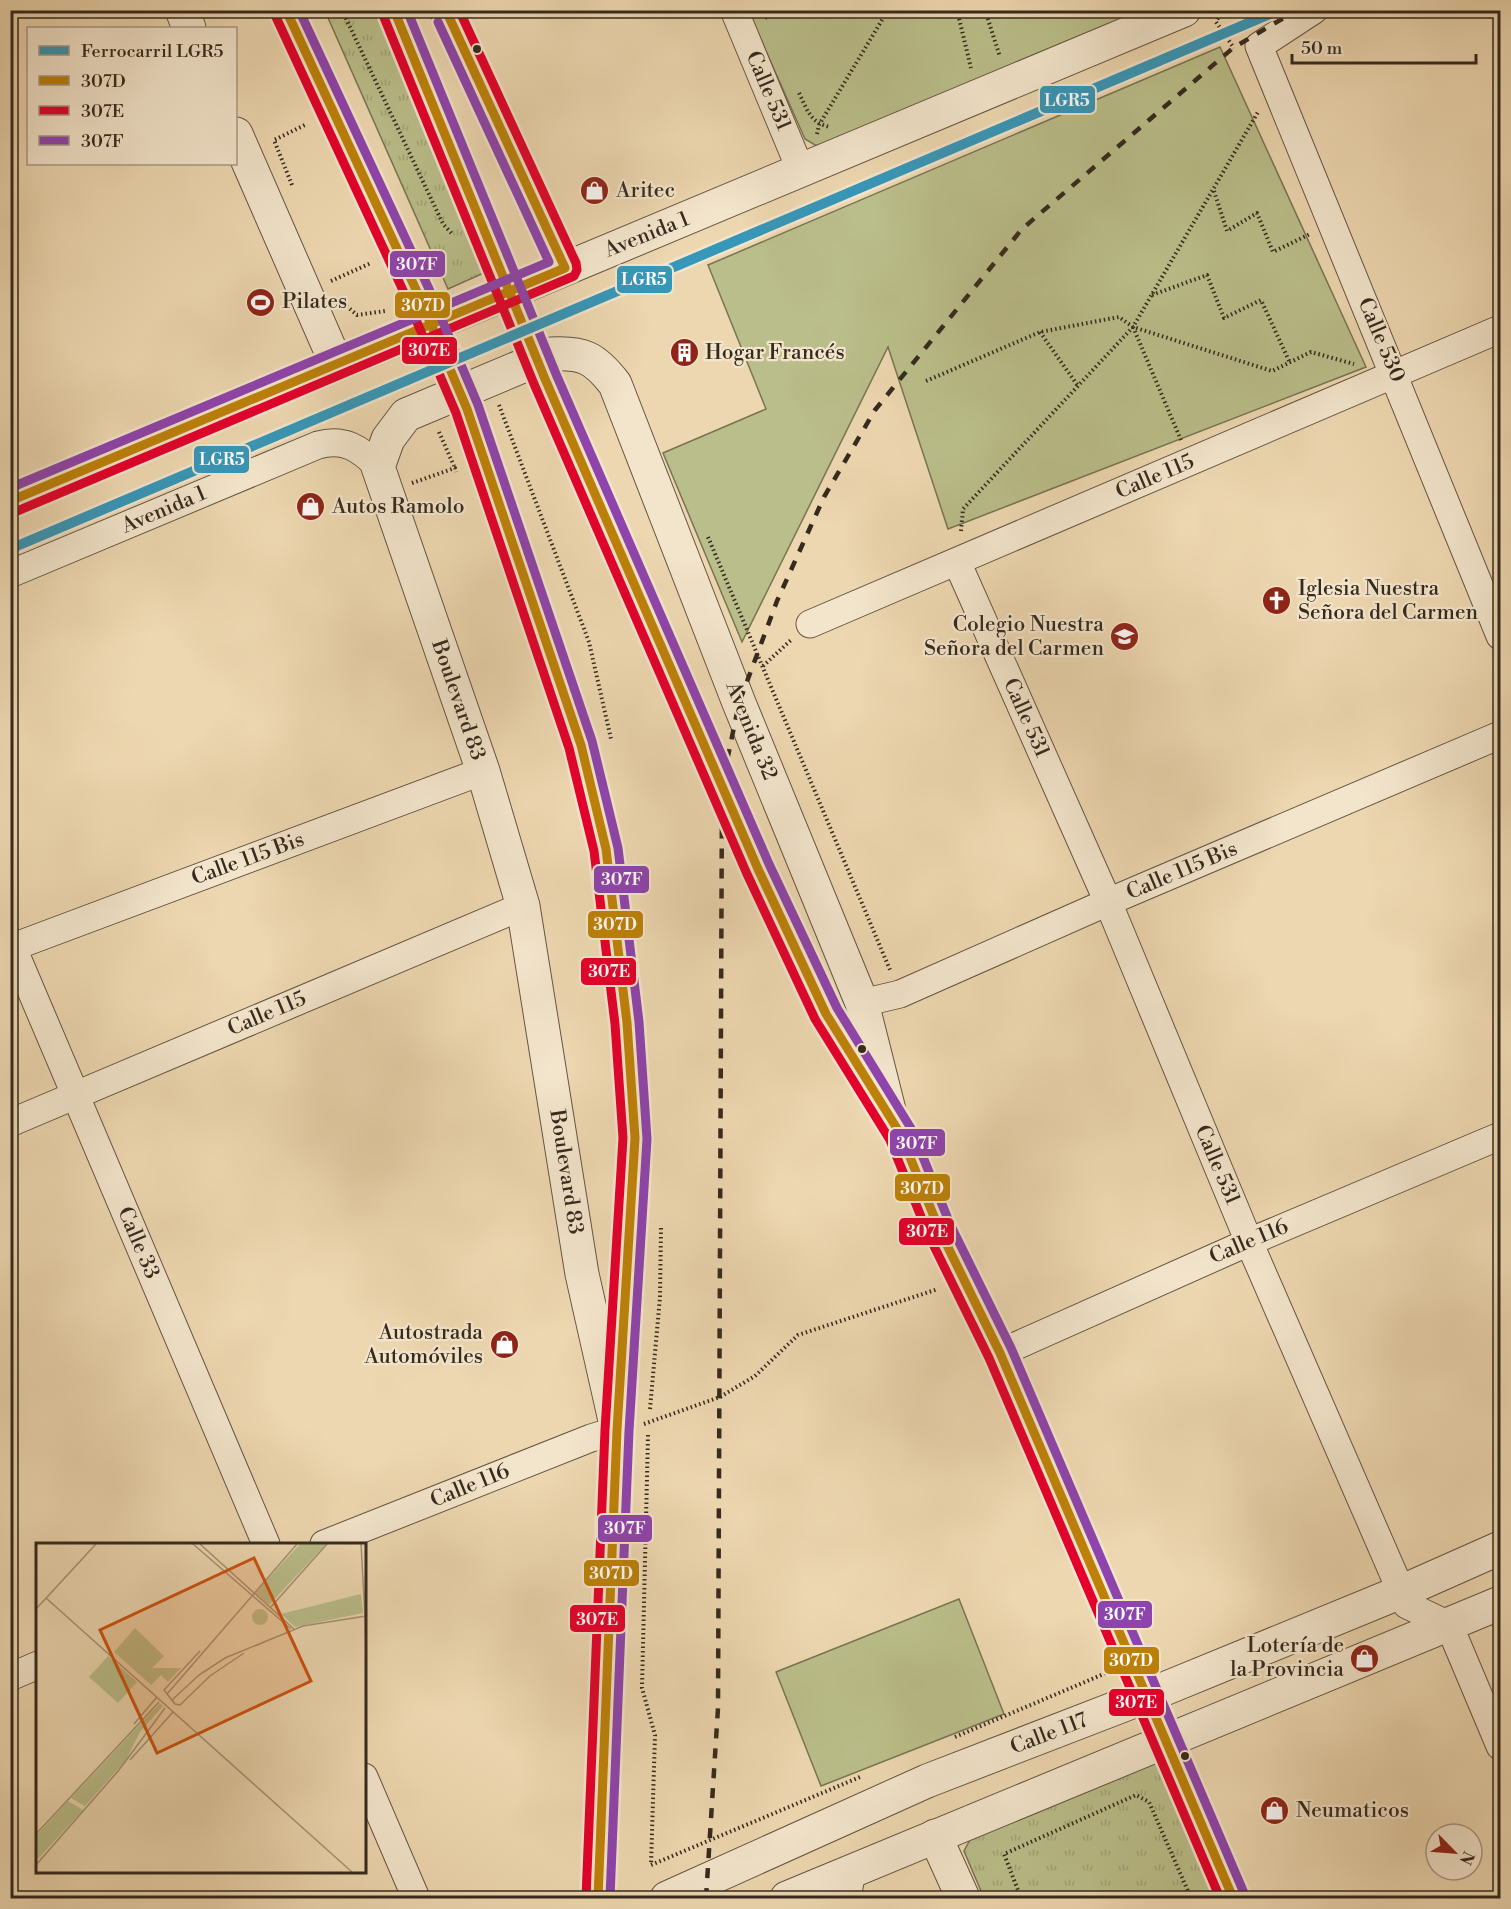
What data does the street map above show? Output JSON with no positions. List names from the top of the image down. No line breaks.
{"streets":{"highway":["Boulevard 83","Avenida 32"],"street":["Calle 531","Avenida 1","Calle 530","Calle 115","Calle 115 Bis","Calle 116","Calle 33","Calle 117"]},"crossings":[["Calle 531","Avenida 1"],["Calle 531","Calle 115"],["Calle 531","Calle 115 Bis"],["Calle 531","Calle 116"],["Calle 531","Calle 117"],["Avenida 1","Boulevard 83"],["Avenida 1","Avenida 32"],["Calle 530","Calle 115"],["Calle 115","Boulevard 83"],["Calle 115","Calle 33"],["Boulevard 83","Avenida 32"],["Boulevard 83","Calle 115 Bis"],["Boulevard 83","Calle 116"],["Avenida 32","Calle 115 Bis"],["Avenida 32","Calle 116"],["Avenida 32","Calle 117"],["Calle 115 Bis","Calle 33"]],"places":{"shop":["Aritec","Autos Ramolo","Autostrada Automóviles","Lotería de la Provincia","Neumaticos"],"sports":["Pilates"],"building":["Hogar Francés"],"church":["Iglesia Nuestra Señora del Carmen"],"school or university":["Colegio Nuestra Señora del Carmen"]},"lines":["rail line LGR5","transit line 307D","transit line 307F","transit line 307E"],"legend":["Ferrocarril LGR5","307D","307E","307F"],"scale_bar":"50 m","north":"bottom right"}
